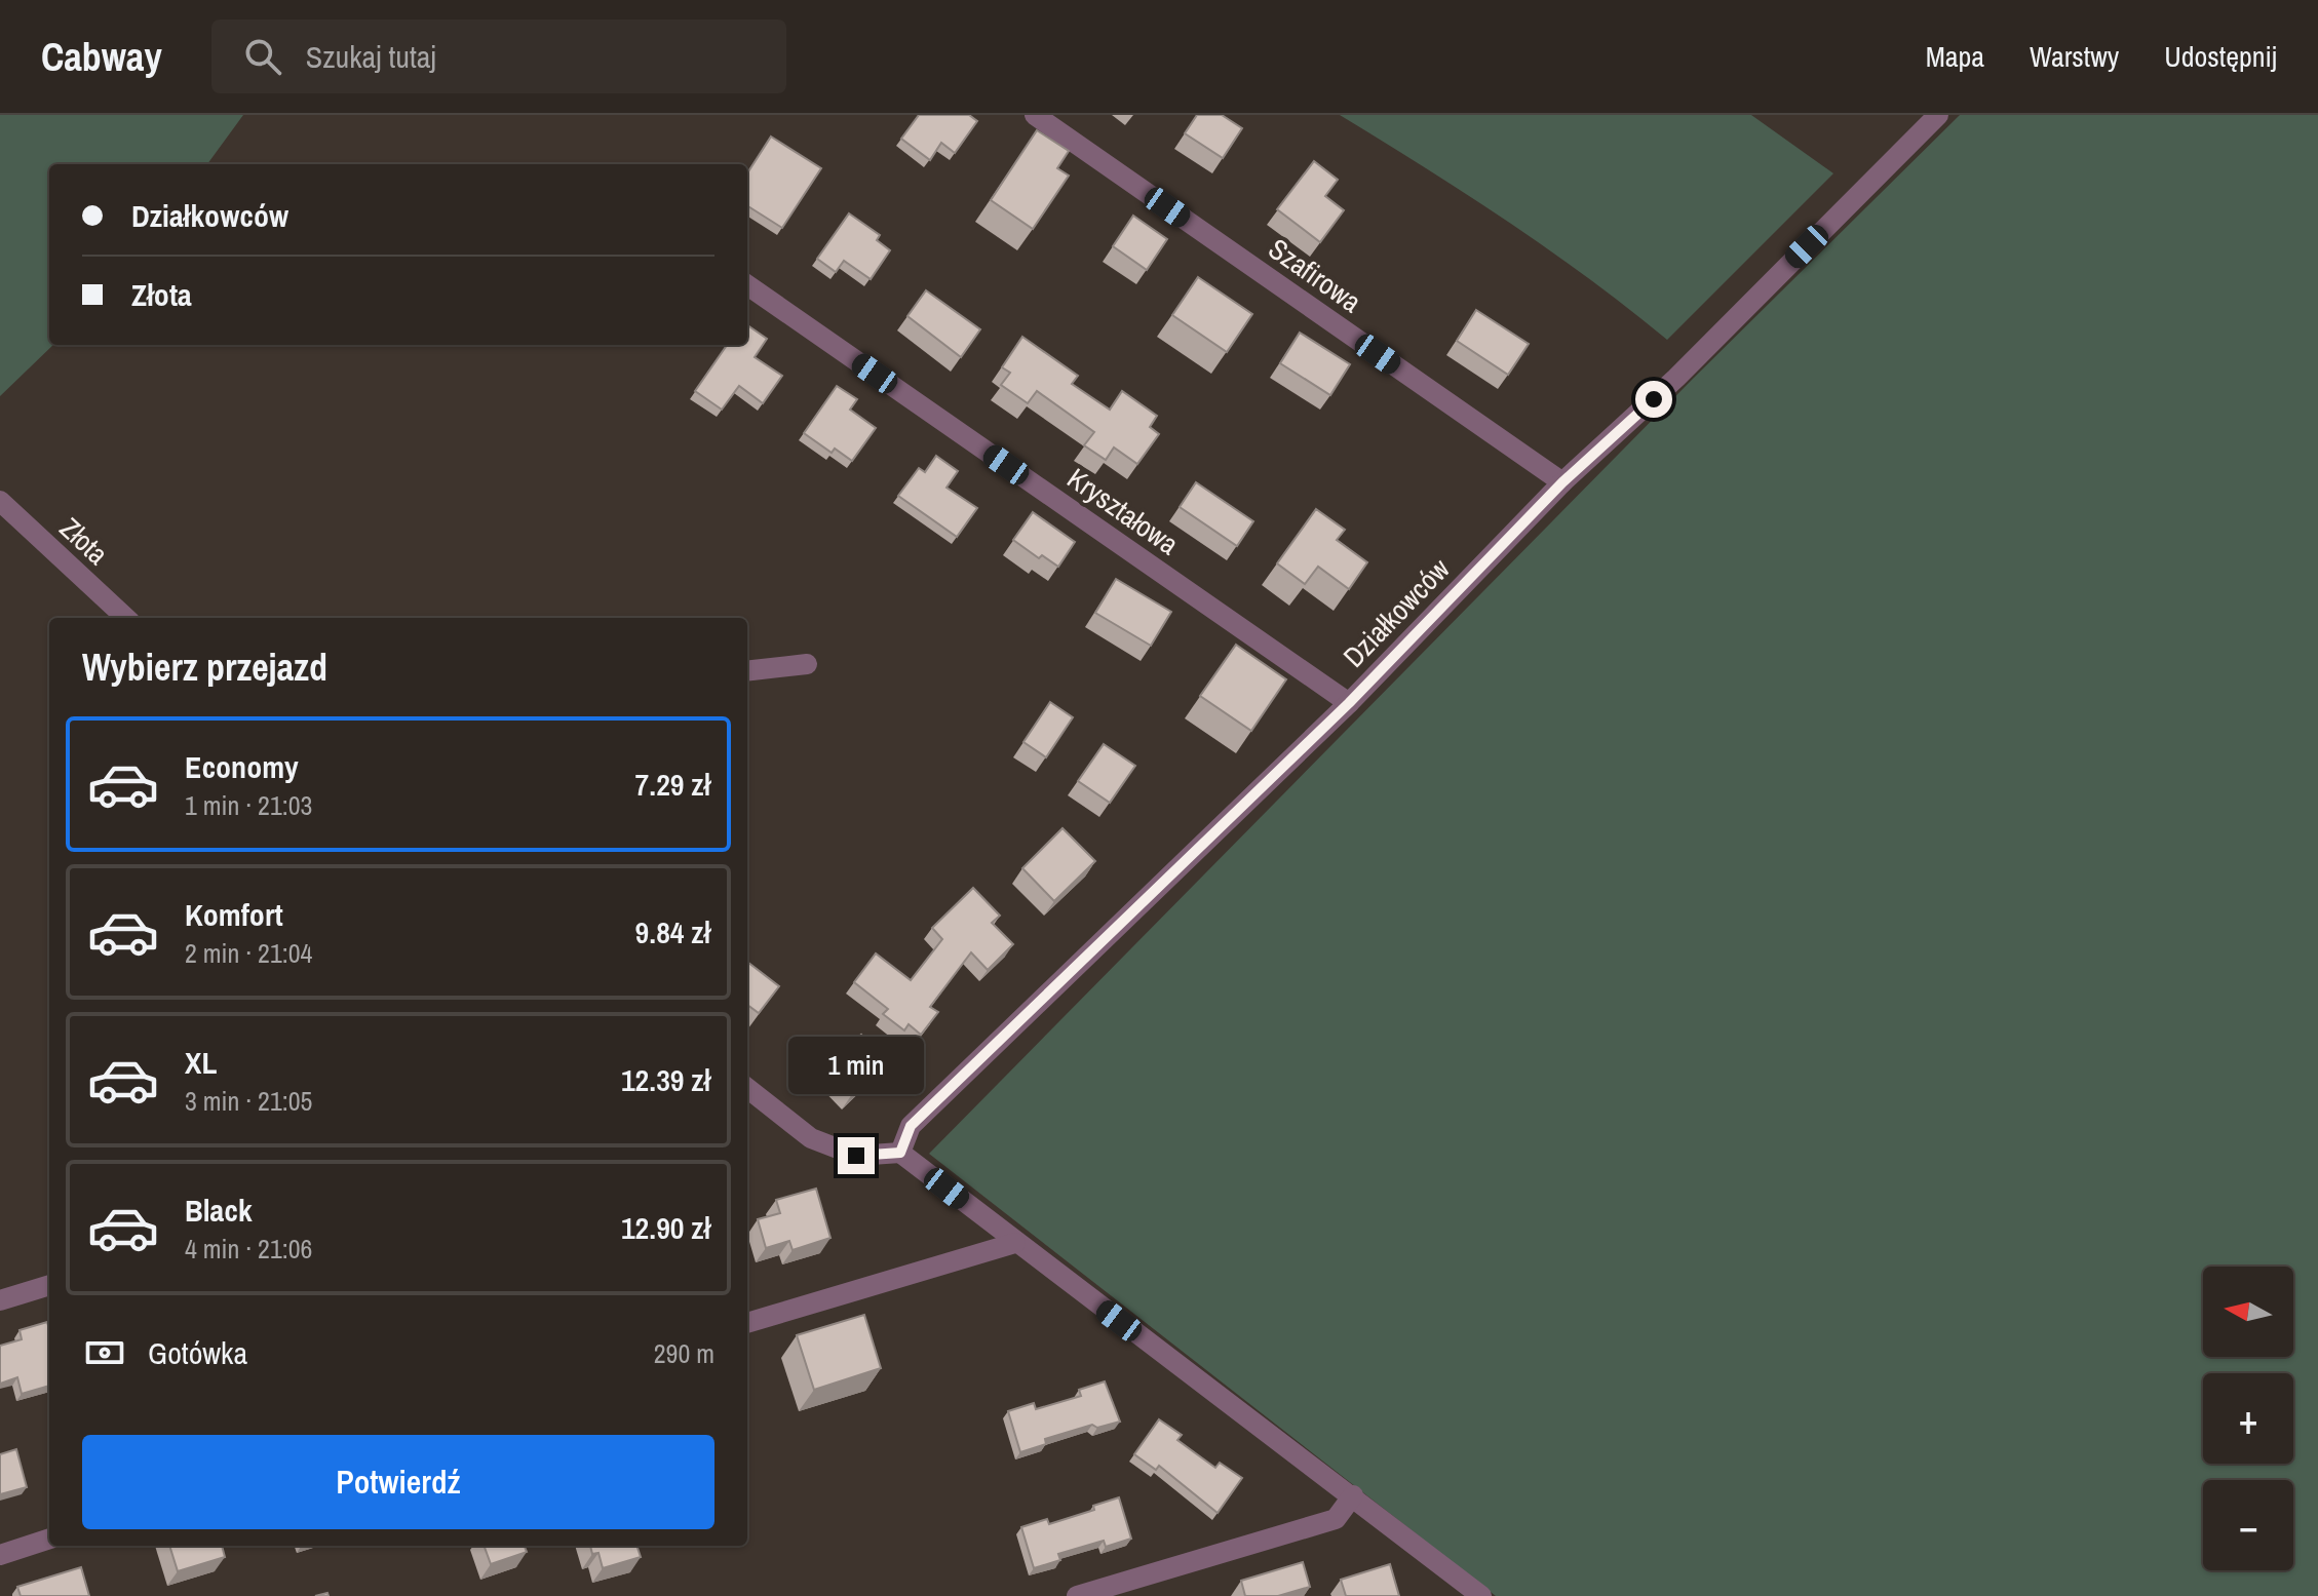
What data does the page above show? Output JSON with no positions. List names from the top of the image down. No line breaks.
{"streets":{"street":["Szafirowa","Kryształowa","Złota","Działkowców"]},"crossings":[["Szafirowa","Działkowców"],["Kryształowa","Działkowców"]],"north":"left","page":{"header":"Cabway","search":"Szukaj tutaj","nav":["Mapa","Warstwy","Udostępnij"],"banner":["Działkowców","Złota"],"heading":"Wybierz przejazd","list":[{"name":"Economy","note":"1 min · 21:03","value":"7.29 zł"},{"name":"Komfort","note":"2 min · 21:04","value":"9.84 zł"},{"name":"XL","note":"3 min · 21:05","value":"12.39 zł"},{"name":"Black","note":"4 min · 21:06","value":"12.90 zł"}],"bubble":"1 min","map_buttons":["+","−"],"pay":["Gotówka","290 m"],"buttons":"Potwierdź"}}
